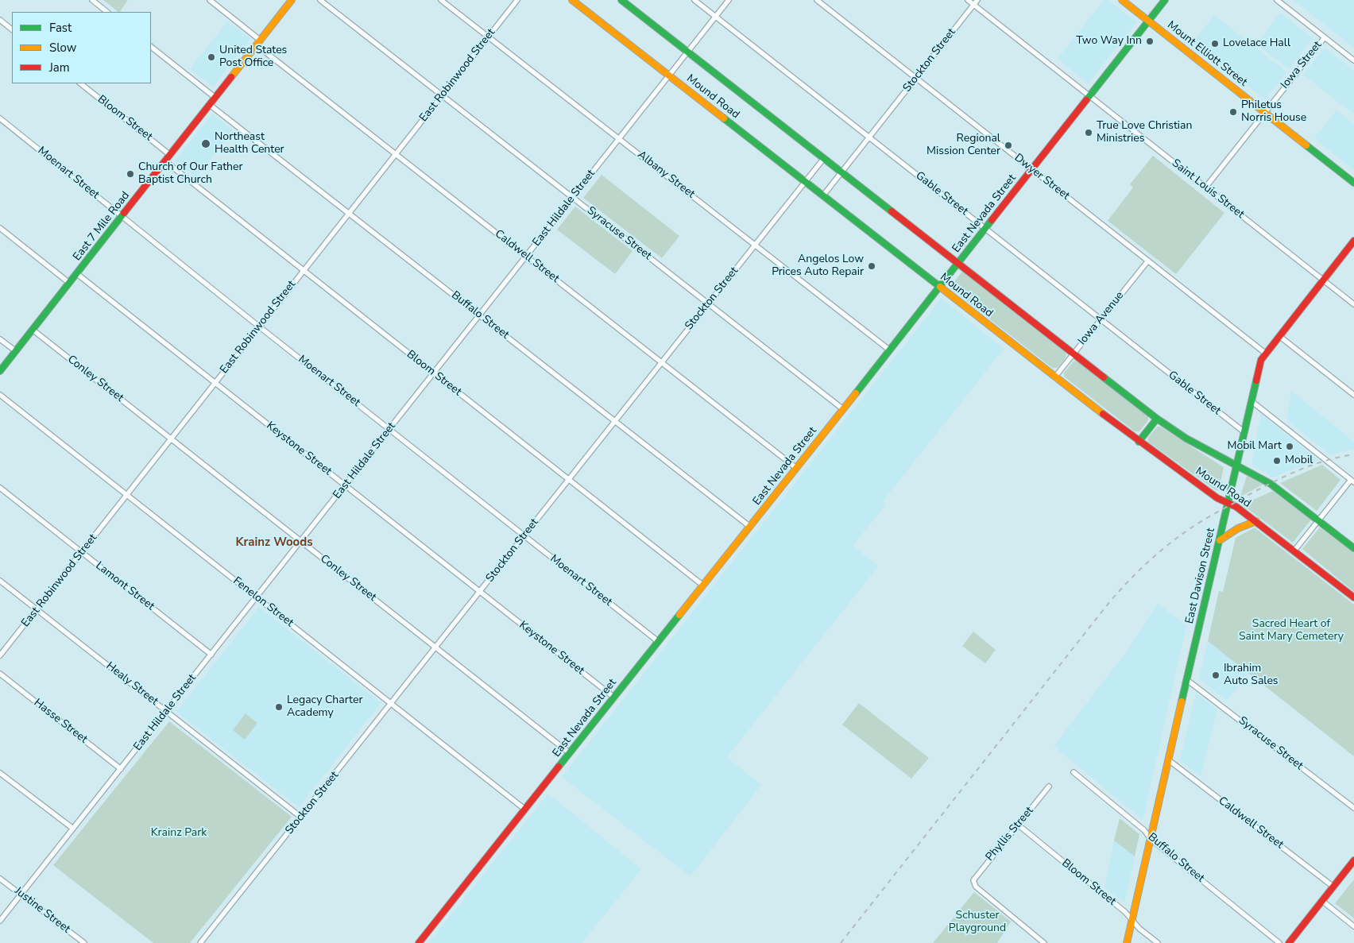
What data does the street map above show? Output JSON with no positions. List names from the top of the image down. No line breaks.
{"streets":{"main road":["Mount Elliott Street","Mound Road","East Nevada Street","East 7 Mile Road","East Davison Street"],"street":["Stockton Street","Iowa Street","East Robinwood Street","Bloom Street","Moenart Street","Albany Street","Dwyer Street","Saint Louis Street","Gable Street","East Hildale Street","Syracuse Street","Caldwell Street","Buffalo Street","Iowa Avenue","Conley Street","Keystone Street","Lamont Street","Fenelon Street","Healy Street","Hasse Street","Phyllis Street","Justine Street"]},"crossings":[["Mount Elliott Street","Iowa Street"],["Mount Elliott Street","East Nevada Street"],["Stockton Street","Mound Road"],["Stockton Street","Bloom Street"],["Stockton Street","Moenart Street"],["Stockton Street","Albany Street"],["Stockton Street","Dwyer Street"],["Stockton Street","Saint Louis Street"],["Stockton Street","Gable Street"],["Stockton Street","Syracuse Street"],["Stockton Street","Caldwell Street"],["Stockton Street","Buffalo Street"],["Stockton Street","Conley Street"],["Stockton Street","Keystone Street"],["Stockton Street","Fenelon Street"],["Stockton Street","Healy Street"],["Iowa Street","Saint Louis Street"],["East Robinwood Street","Bloom Street"],["East Robinwood Street","Moenart Street"],["East Robinwood Street","Albany Street"],["East Robinwood Street","Syracuse Street"],["East Robinwood Street","Caldwell Street"],["East Robinwood Street","Buffalo Street"],["East Robinwood Street","Conley Street"],["East Robinwood Street","Keystone Street"],["East Robinwood Street","Lamont Street"],["East Robinwood Street","Fenelon Street"],["East Robinwood Street","Healy Street"],["Mound Road","East Hildale Street"],["Mound Road","East Nevada Street"],["Mound Road","Iowa Avenue"],["Mound Road","East Davison Street"],["Bloom Street","East Hildale Street"],["Bloom Street","East Nevada Street"],["Bloom Street","East 7 Mile Road"],["Bloom Street","East Davison Street"],["Bloom Street","Phyllis Street"],["Moenart Street","East Hildale Street"],["Moenart Street","East Nevada Street"],["Moenart Street","East 7 Mile Road"],["Albany Street","East Hildale Street"],["Albany Street","East Nevada Street"],["Dwyer Street","East Nevada Street"],["Dwyer Street","Iowa Avenue"],["Dwyer Street","East Davison Street"],["Saint Louis Street","East Nevada Street"],["Saint Louis Street","East Davison Street"],["Gable Street","East Hildale Street"],["Gable Street","East Nevada Street"],["Gable Street","Iowa Avenue"],["Gable Street","East Davison Street"],["East Hildale Street","Syracuse Street"],["East Hildale Street","Caldwell Street"],["East Hildale Street","Buffalo Street"],["East Hildale Street","Conley Street"],["East Hildale Street","Keystone Street"],["East Hildale Street","Lamont Street"],["East Hildale Street","Fenelon Street"],["East Hildale Street","Healy Street"],["East Hildale Street","Hasse Street"],["East Hildale Street","Justine Street"],["East Nevada Street","Syracuse Street"],["East Nevada Street","Caldwell Street"],["East Nevada Street","Buffalo Street"],["East Nevada Street","Conley Street"],["East Nevada Street","Keystone Street"],["East Nevada Street","Fenelon Street"],["East 7 Mile Road","Caldwell Street"],["East 7 Mile Road","Buffalo Street"],["East 7 Mile Road","Conley Street"],["East 7 Mile Road","Keystone Street"],["Syracuse Street","East Davison Street"],["Caldwell Street","East Davison Street"],["Buffalo Street","East Davison Street"]],"districts":["Krainz Woods"],"parks":["Sacred Heart of Saint Mary Cemetery","Krainz Park","Schuster Playground"],"places":["Two Way Inn","Lovelace Hall","United States Post Office","Philetus Norris House","True Love Christian Ministries","Northeast Health Center","Regional Mission Center","Church of Our Father Baptist Church","Angelos Low Prices Auto Repair","Mobil Mart","Mobil","Ibrahim Auto Sales","Legacy Charter Academy"],"legend":["Fast","Slow","Jam"]}
